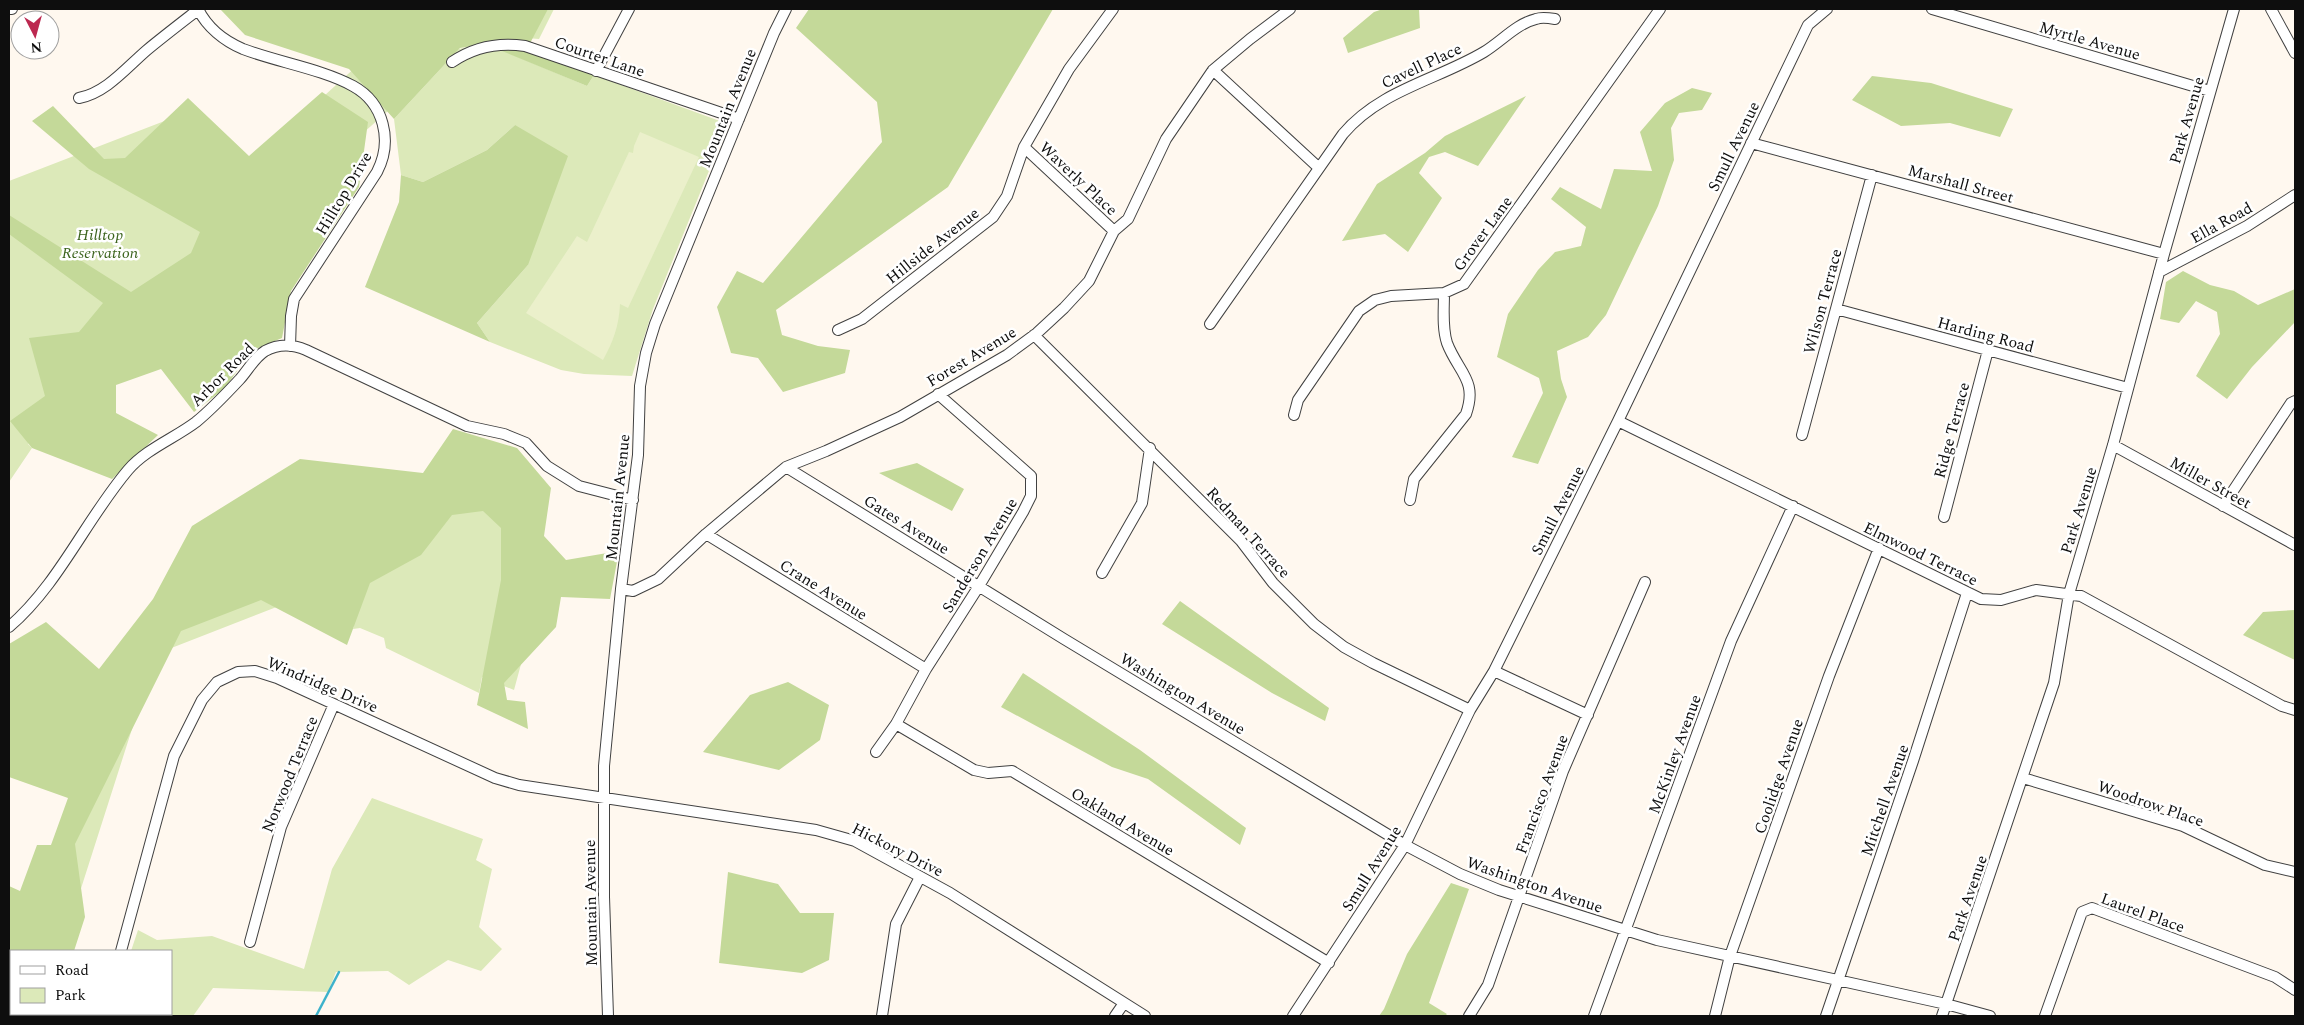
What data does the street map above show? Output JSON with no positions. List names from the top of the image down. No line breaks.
{"streets":{"street":["Myrtle Avenue","Courter Lane","Cavell Place","Mountain Avenue","Park Avenue","Smull Avenue","Waverly Place","Marshall Street","Hilltop Drive","Ella Road","Grover Lane","Hillside Avenue","Wilson Terrace","Harding Road","Forest Avenue","Arbor Road","Ridge Terrace","Miller Street","Gates Avenue","Redman Terrace","Elmwood Terrace","Sanderson Avenue","Crane Avenue","Windridge Drive","Washington Avenue","McKinley Avenue","Norwood Terrace","Coolidge Avenue","Francisco Avenue","Mitchell Avenue","Woodrow Place","Oakland Avenue","Hickory Drive","Laurel Place"]},"crossings":[["Myrtle Avenue","Park Avenue"],["Courter Lane","Mountain Avenue"],["Mountain Avenue","Forest Avenue"],["Mountain Avenue","Windridge Drive"],["Mountain Avenue","Hickory Drive"],["Park Avenue","Marshall Street"],["Park Avenue","Ella Road"],["Park Avenue","Harding Road"],["Park Avenue","Miller Street"],["Park Avenue","Elmwood Terrace"],["Park Avenue","Washington Avenue"],["Park Avenue","Woodrow Place"],["Smull Avenue","Marshall Street"],["Smull Avenue","Redman Terrace"],["Smull Avenue","Elmwood Terrace"],["Smull Avenue","Washington Avenue"],["Smull Avenue","Oakland Avenue"],["Waverly Place","Hillside Avenue"],["Waverly Place","Forest Avenue"],["Marshall Street","Wilson Terrace"],["Hilltop Drive","Arbor Road"],["Wilson Terrace","Harding Road"],["Harding Road","Ridge Terrace"],["Forest Avenue","Gates Avenue"],["Forest Avenue","Redman Terrace"],["Forest Avenue","Sanderson Avenue"],["Forest Avenue","Crane Avenue"],["Gates Avenue","Sanderson Avenue"],["Gates Avenue","Washington Avenue"],["Elmwood Terrace","McKinley Avenue"],["Elmwood Terrace","Coolidge Avenue"],["Elmwood Terrace","Mitchell Avenue"],["Sanderson Avenue","Crane Avenue"],["Sanderson Avenue","Oakland Avenue"],["Windridge Drive","Norwood Terrace"],["Windridge Drive","Hickory Drive"],["Washington Avenue","McKinley Avenue"],["Washington Avenue","Coolidge Avenue"],["Washington Avenue","Francisco Avenue"],["Washington Avenue","Mitchell Avenue"]],"parks":["Hilltop Reservation"],"legend":["Road","Park"],"north":"bottom"}
